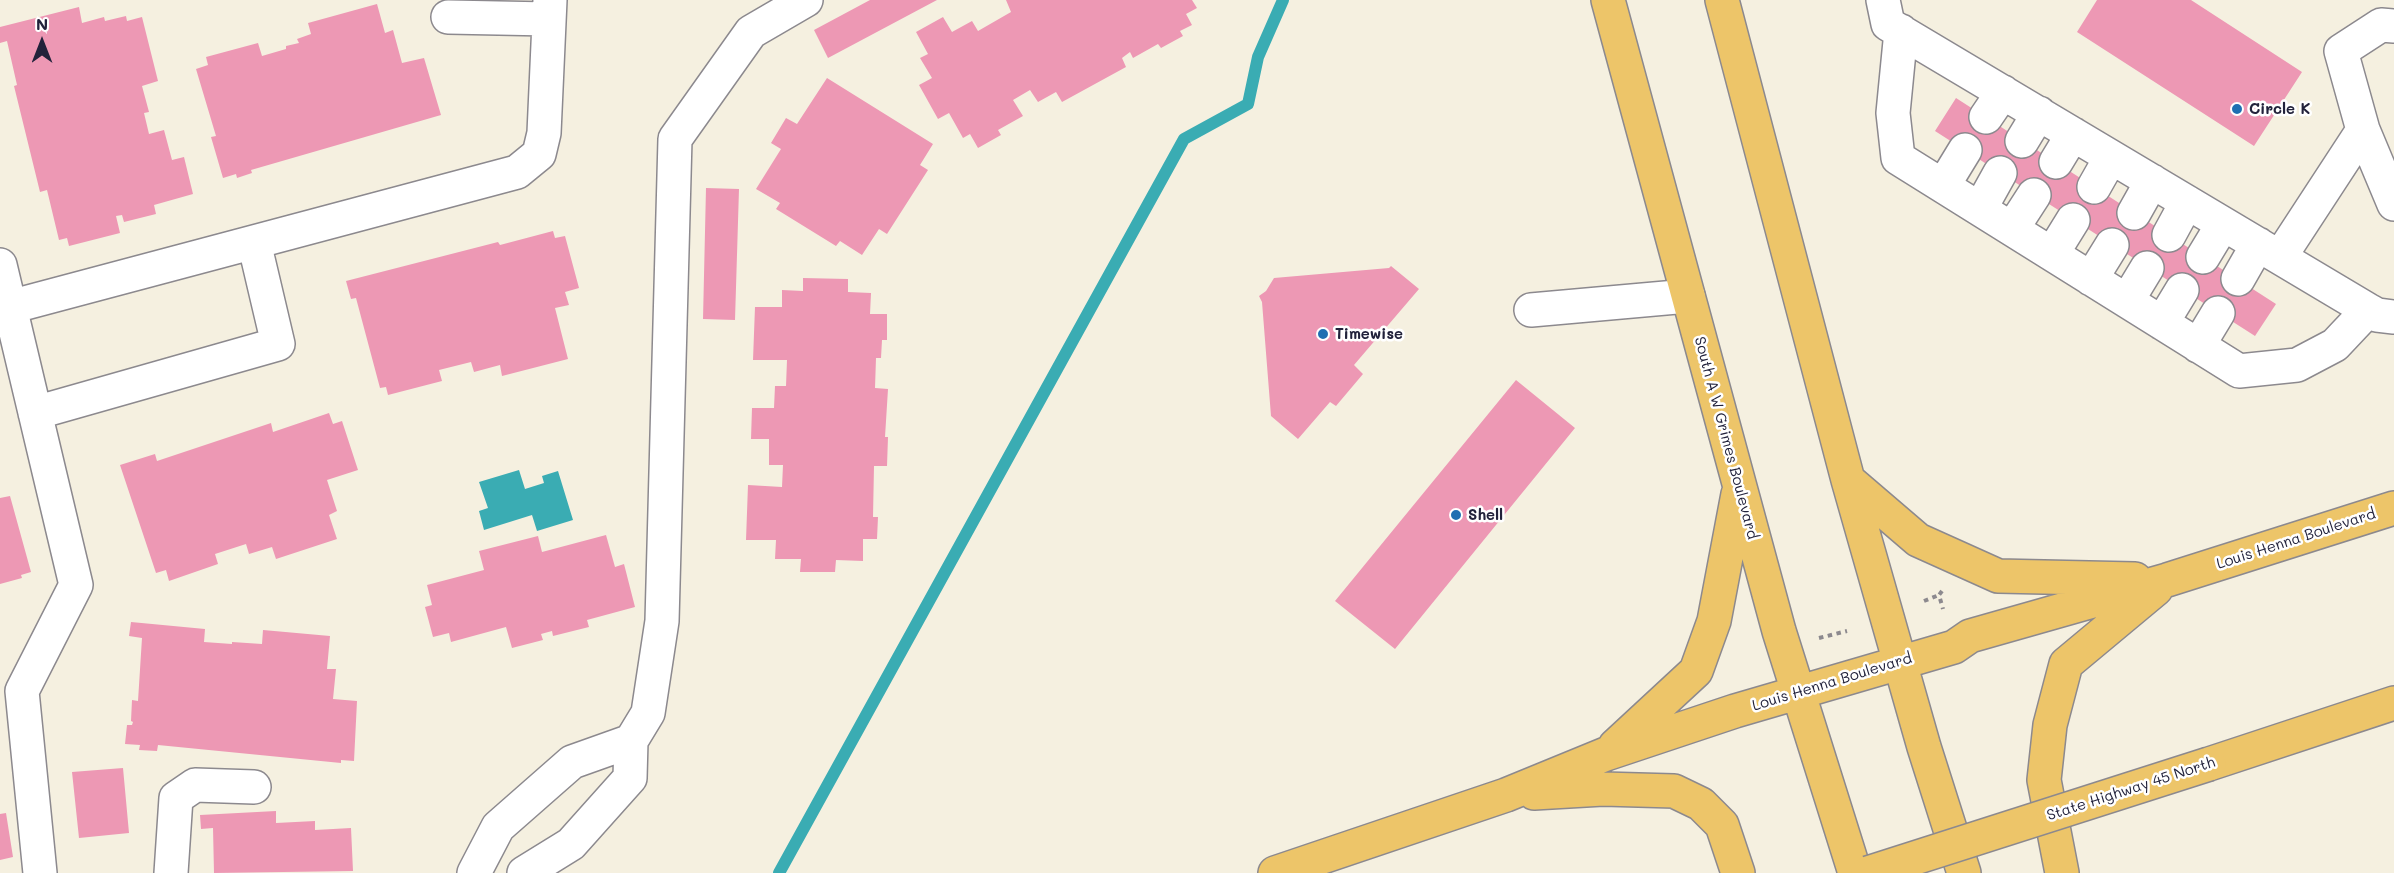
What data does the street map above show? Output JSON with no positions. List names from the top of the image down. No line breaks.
{"streets":{"main road":["South A W Grimes Boulevard","Louis Henna Boulevard","State Highway 45 North"]},"crossings":[["South A W Grimes Boulevard","Louis Henna Boulevard"]],"places":["Circle K","Timewise","Shell"],"north":"top"}
